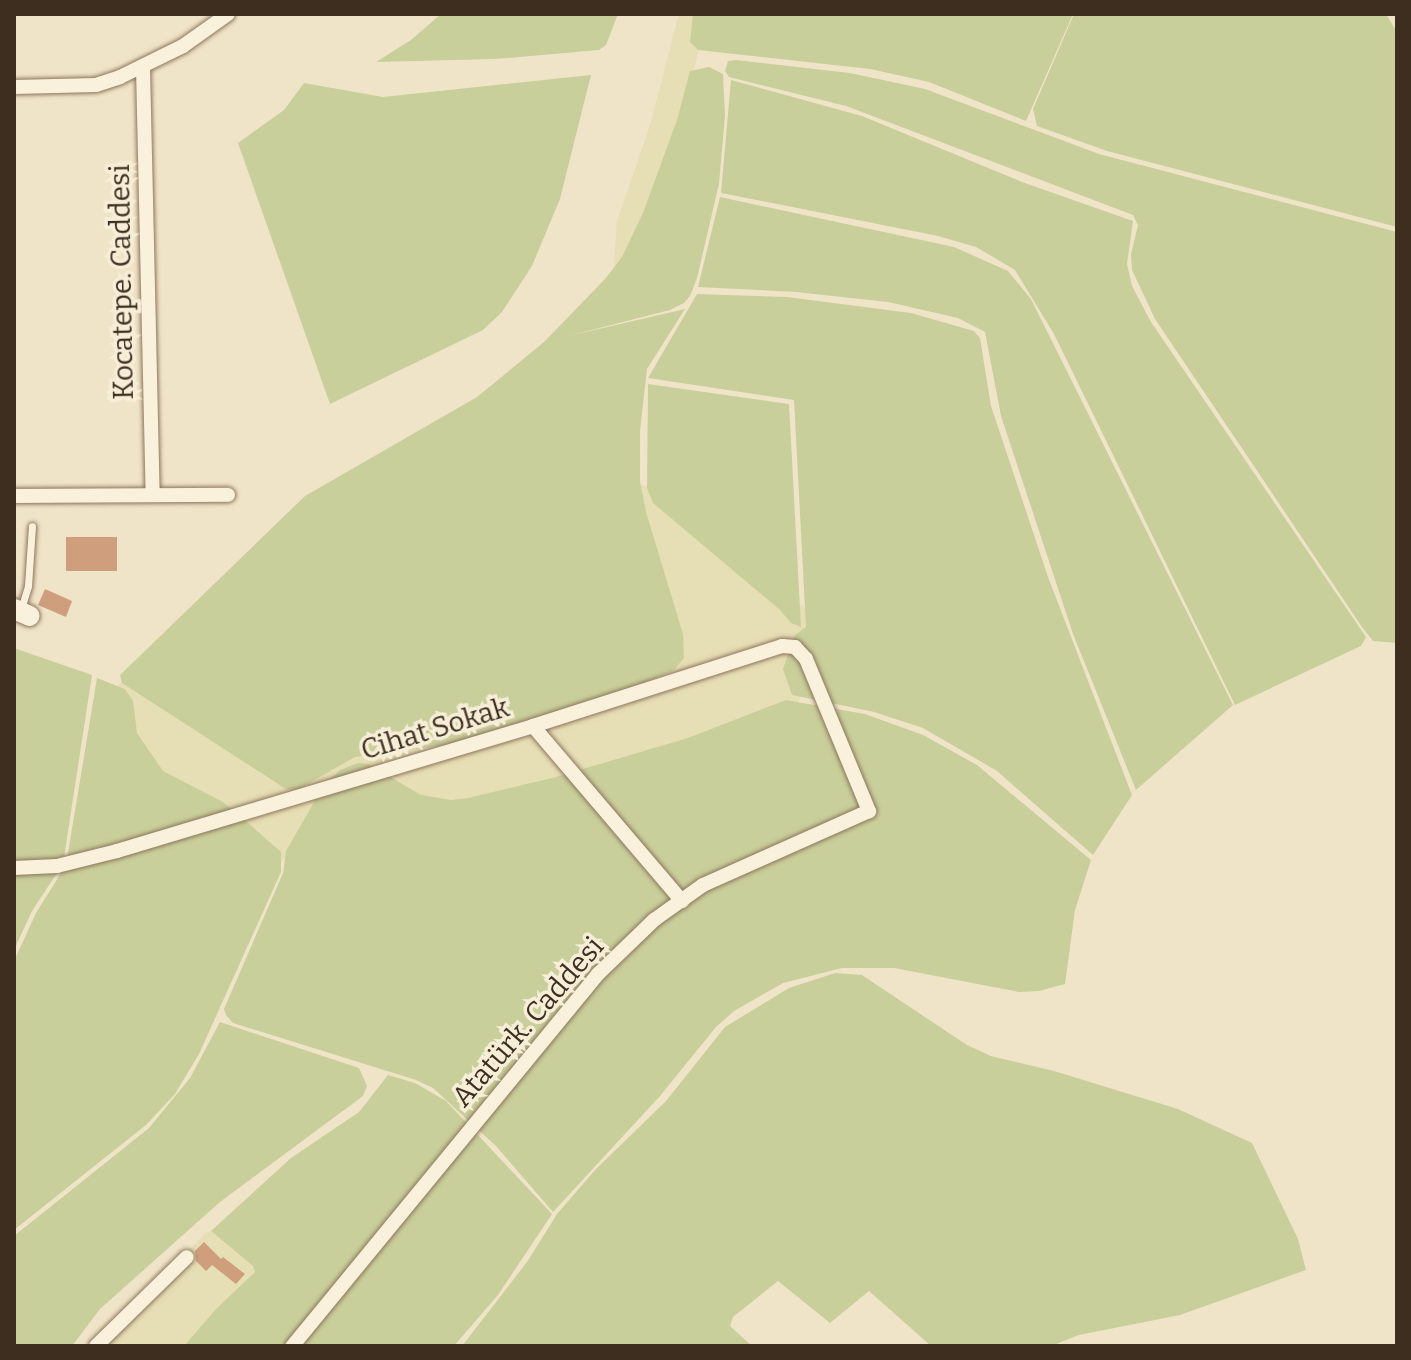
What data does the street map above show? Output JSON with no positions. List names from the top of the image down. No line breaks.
{"streets":{"street":["Kocatepe. Caddesi","Cihat Sokak","Atatürk. Caddesi"]},"crossings":[["Cihat Sokak","Atatürk. Caddesi"]]}
